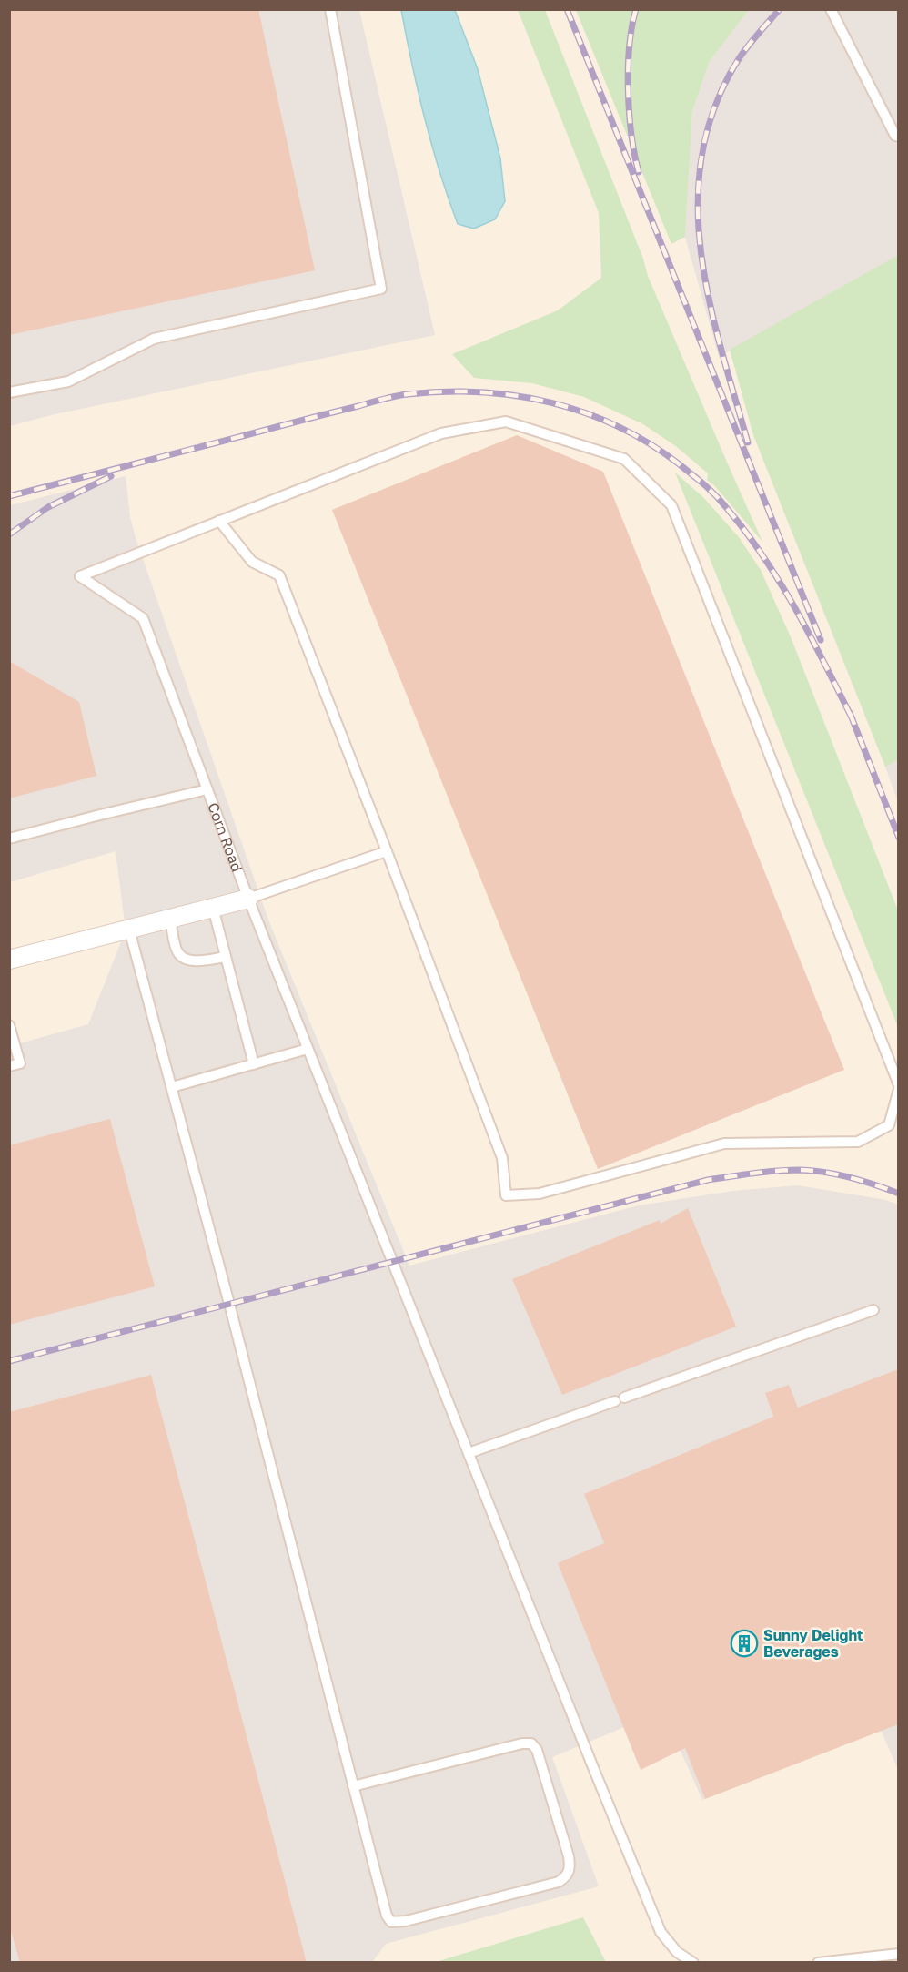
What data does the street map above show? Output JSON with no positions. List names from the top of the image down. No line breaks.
{"streets":{"lane":["Corn Road"]},"places":{"building":["Sunny Delight Beverages"]}}
